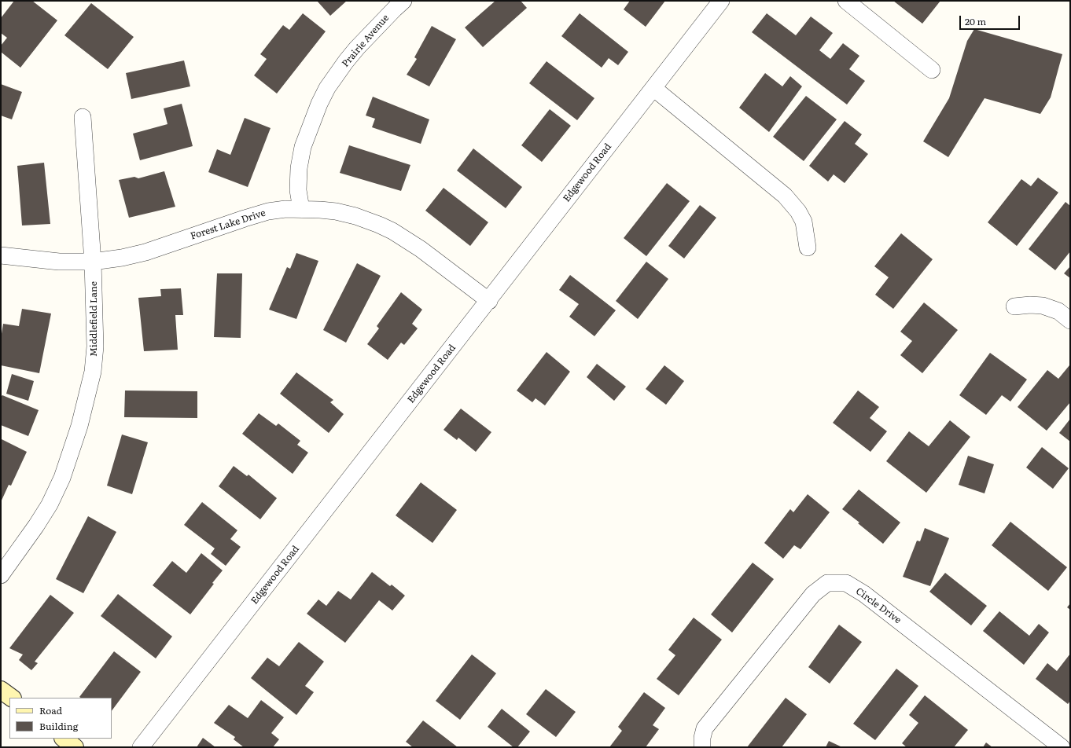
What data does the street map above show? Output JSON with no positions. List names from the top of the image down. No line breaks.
{"streets":{"street":["Prairie Avenue","Edgewood Road","Forest Lake Drive","Middlefield Lane","Circle Drive"]},"crossings":[["Prairie Avenue","Forest Lake Drive"],["Edgewood Road","Forest Lake Drive"],["Forest Lake Drive","Middlefield Lane"]],"legend":["Road","Building"],"scale_bar":"20 m"}
